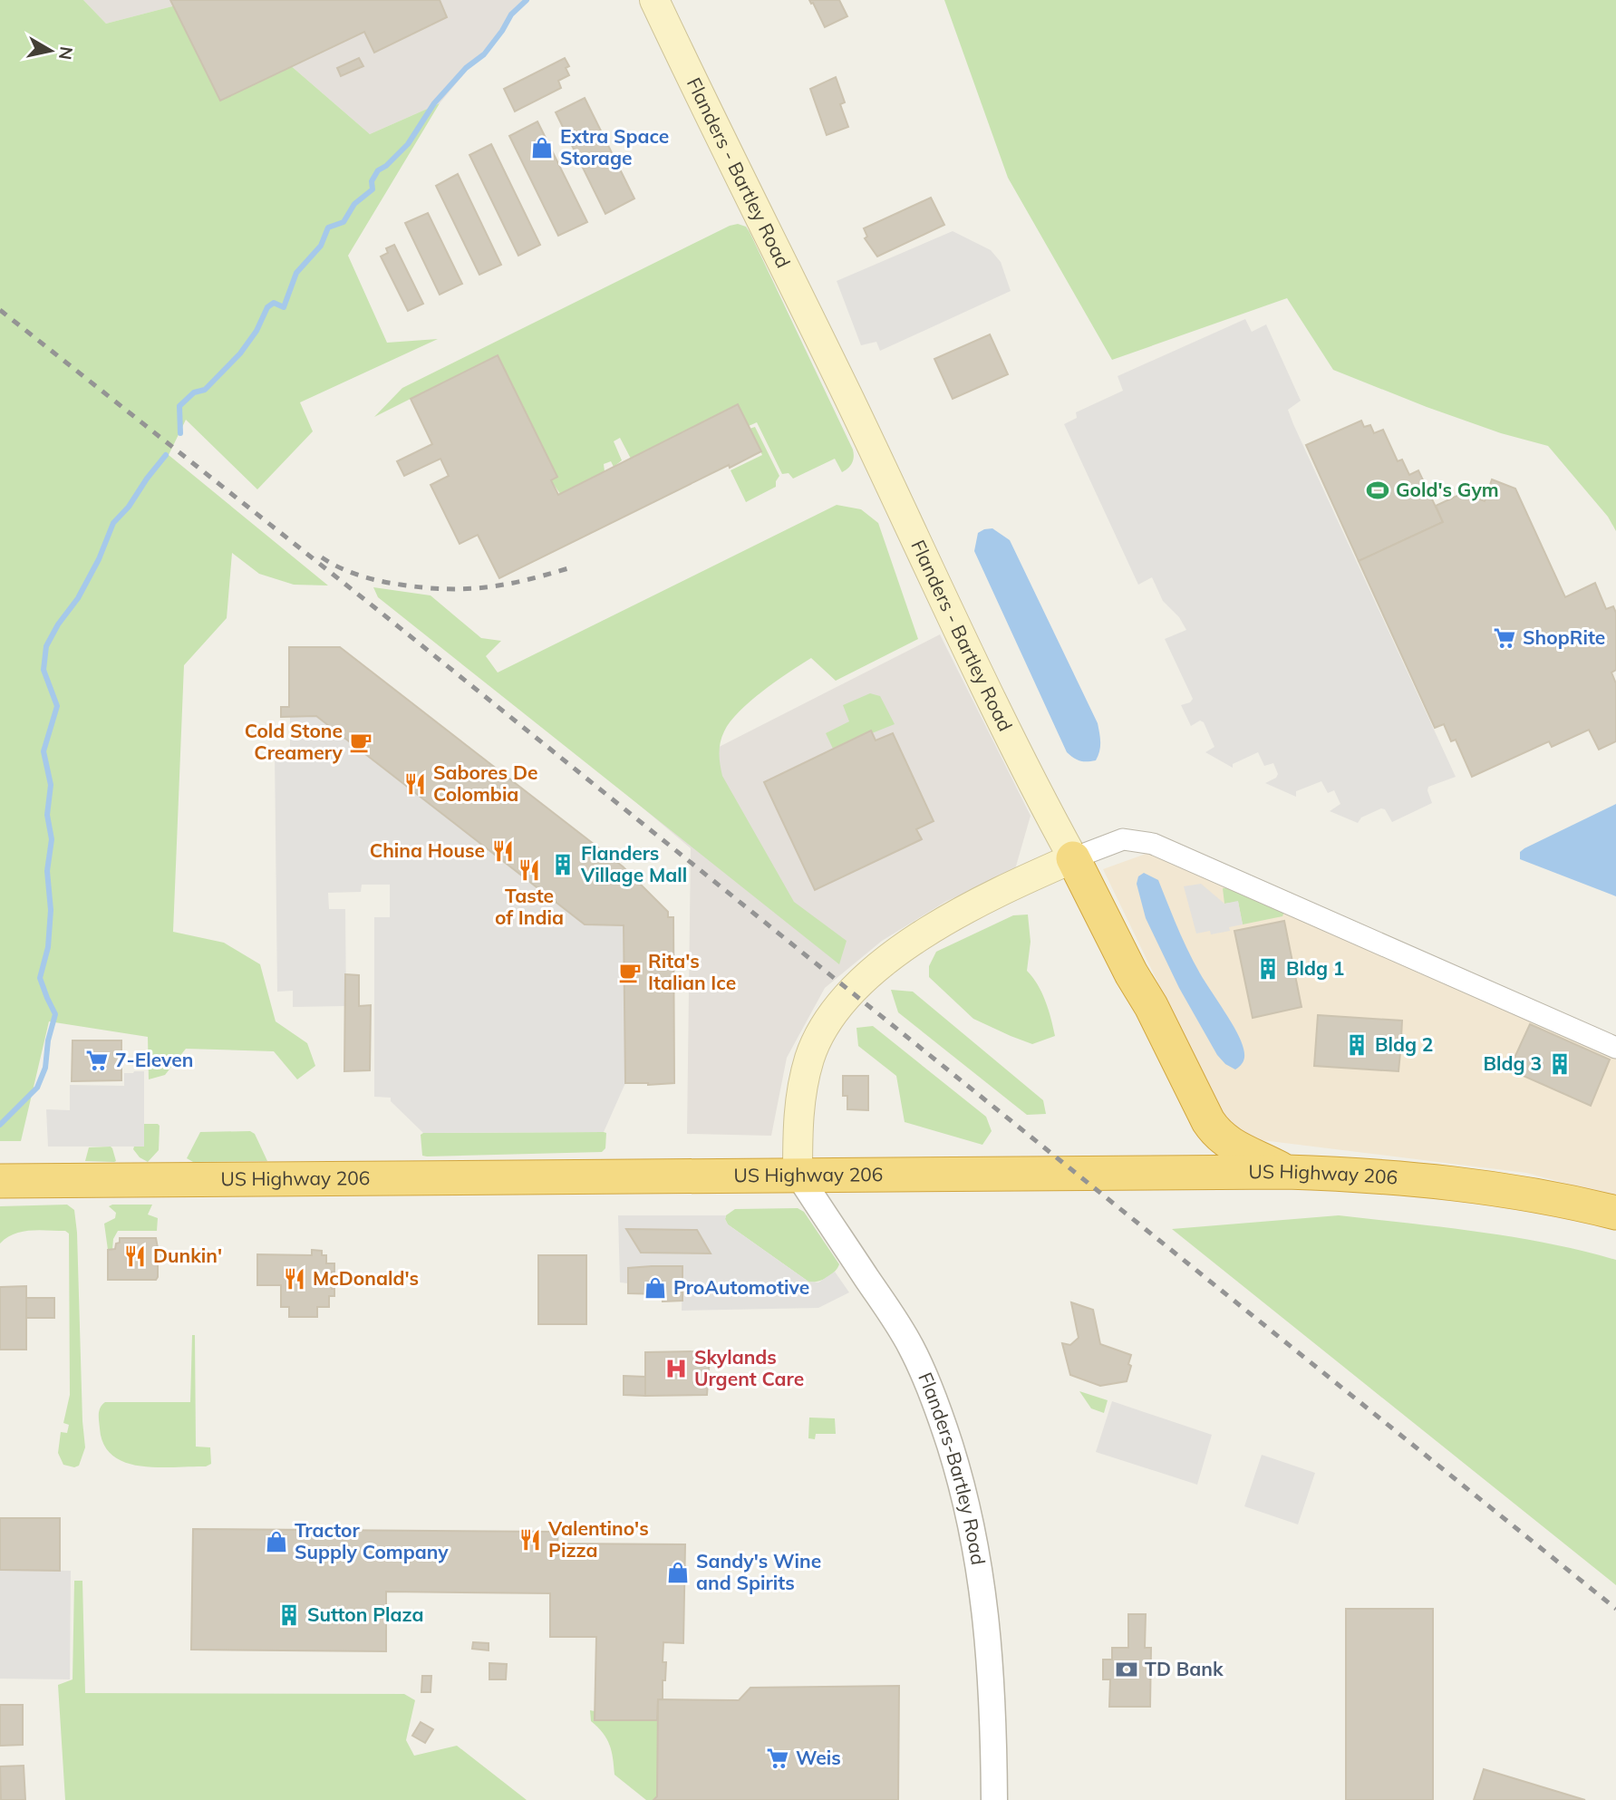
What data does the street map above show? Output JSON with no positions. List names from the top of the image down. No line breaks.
{"streets":{"highway":["US Highway 206"],"main road":["Flanders - Bartley Road"],"street":["Flanders-Bartley Road"]},"crossings":[["US Highway 206","Flanders-Bartley Road"]],"places":{"shop":["Extra Space Storage","ProAutomotive","Tractor Supply Company","Sandy's Wine and Spirits"],"sports":["Gold's Gym"],"supermarket":["ShopRite","7-Eleven","Weis"],"cafe":["Cold Stone Creamery","Rita's Italian Ice"],"restaurant":["Sabores De Colombia","China House","Taste of India","Dunkin'","McDonald's","Valentino's Pizza"],"building":["Flanders Village Mall","Bldg 1","Bldg 2","Bldg 3","Sutton Plaza"],"hospital":["Skylands Urgent Care"],"bank":["TD Bank"]},"north":"right"}
